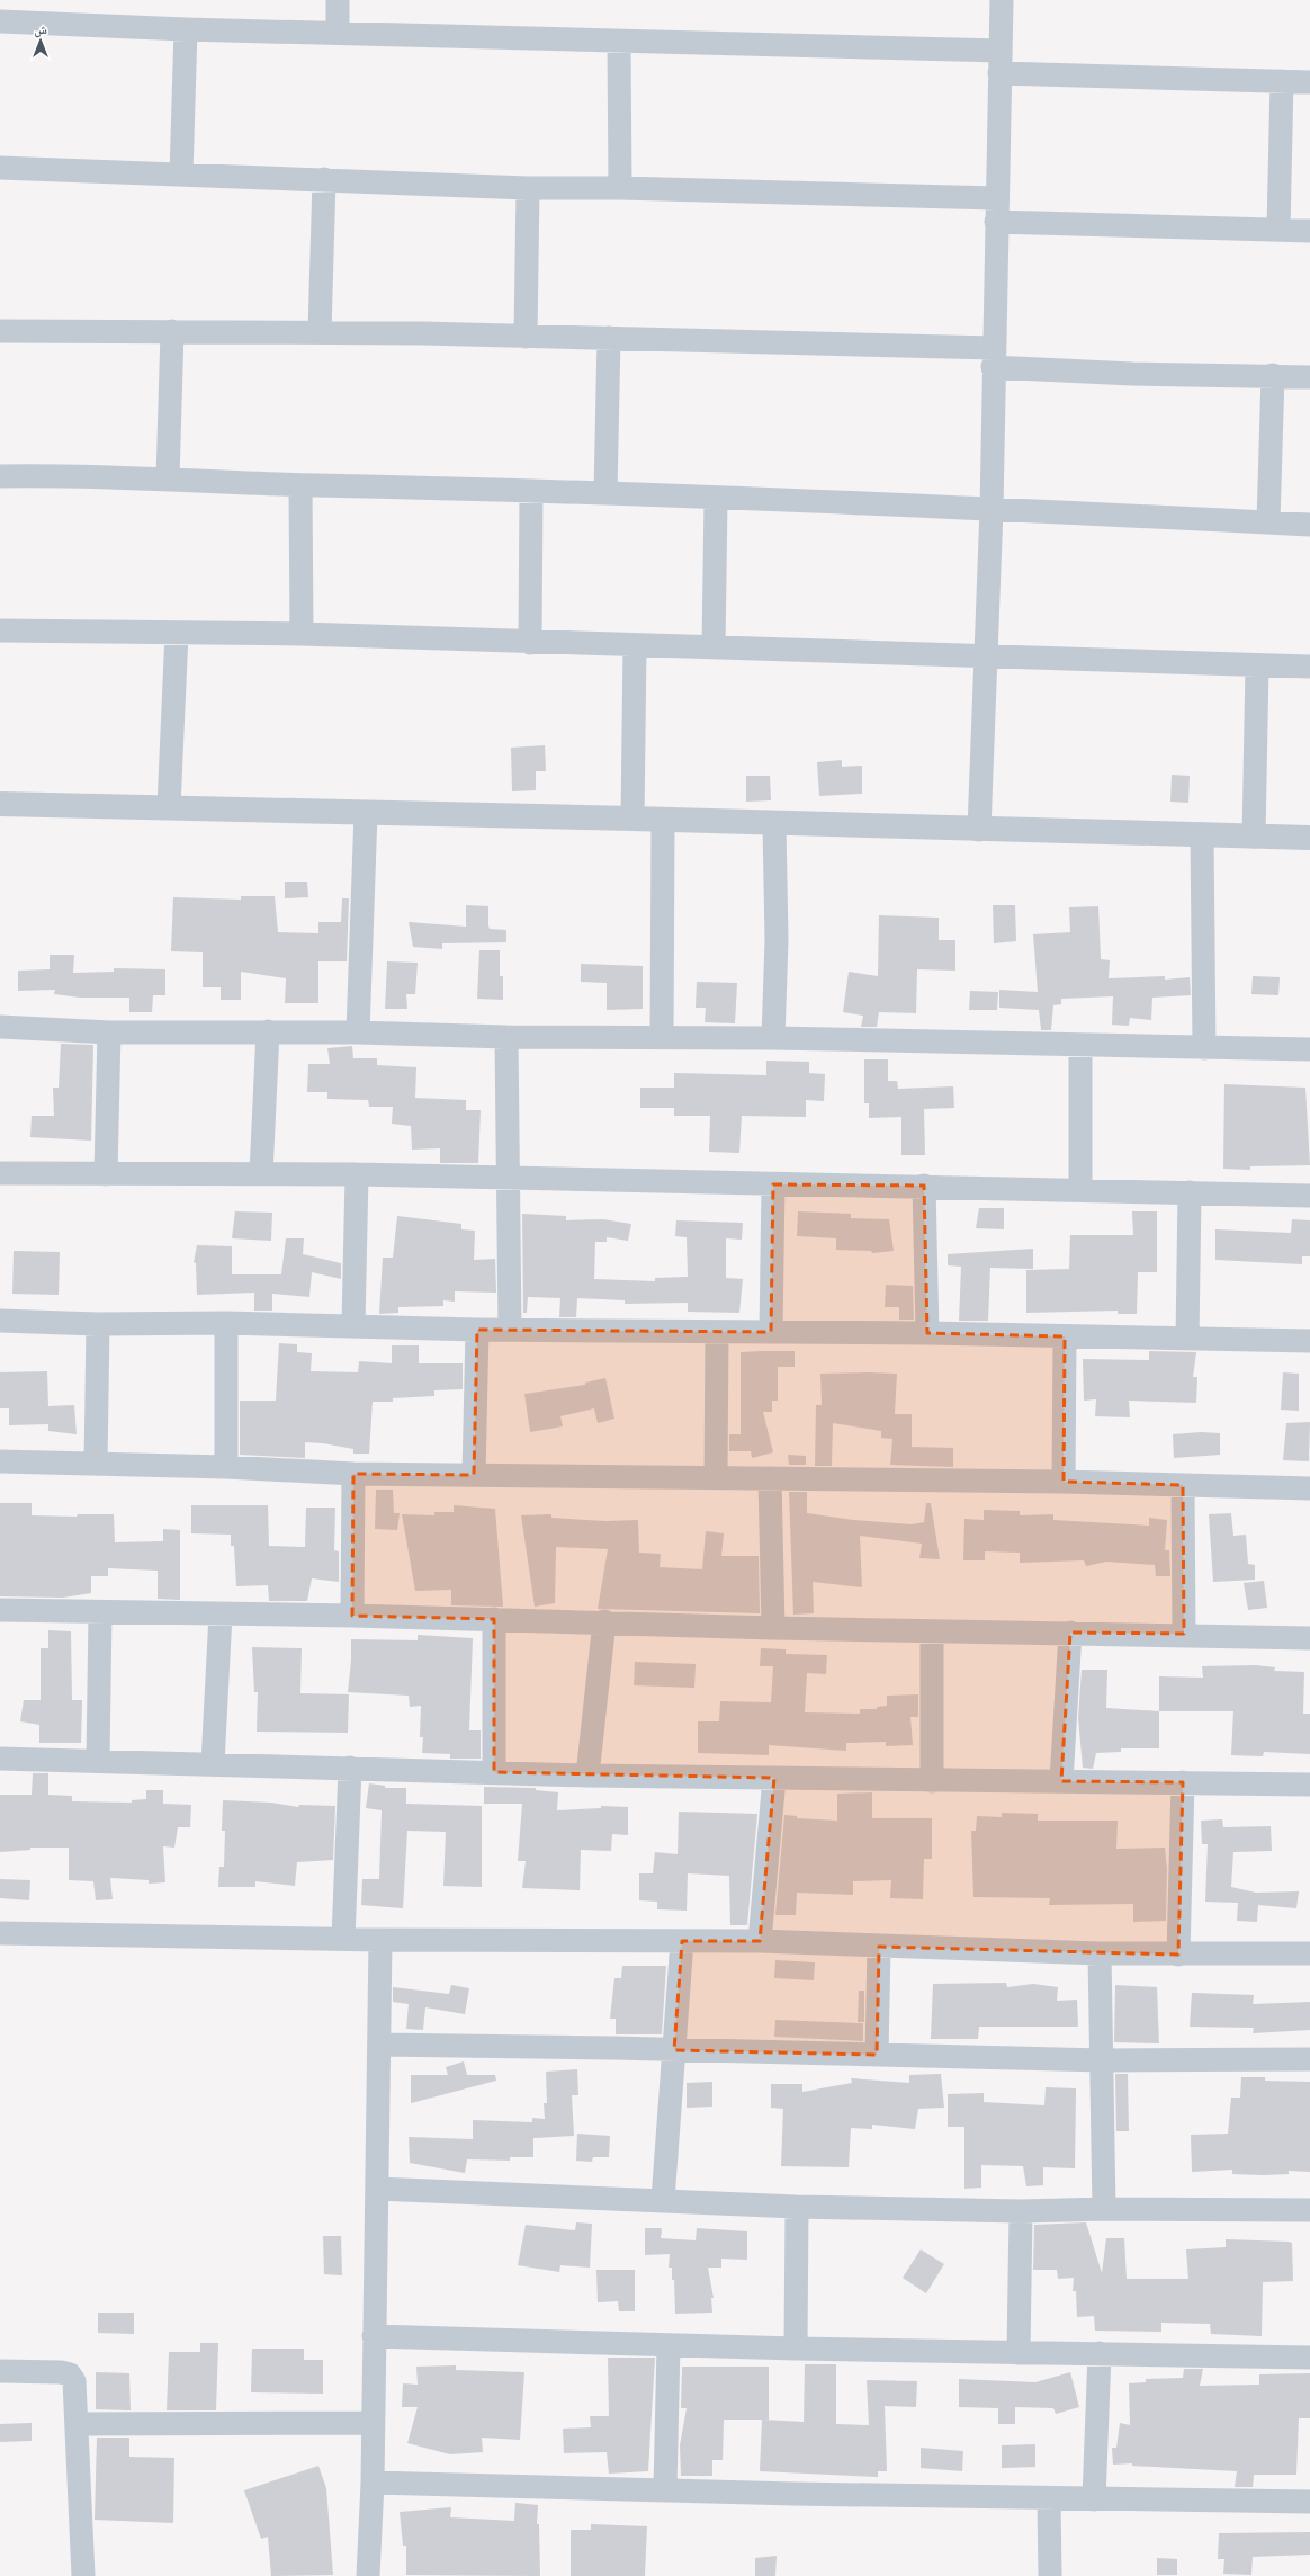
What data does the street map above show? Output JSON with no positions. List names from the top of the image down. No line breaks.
{"north":"top"}
